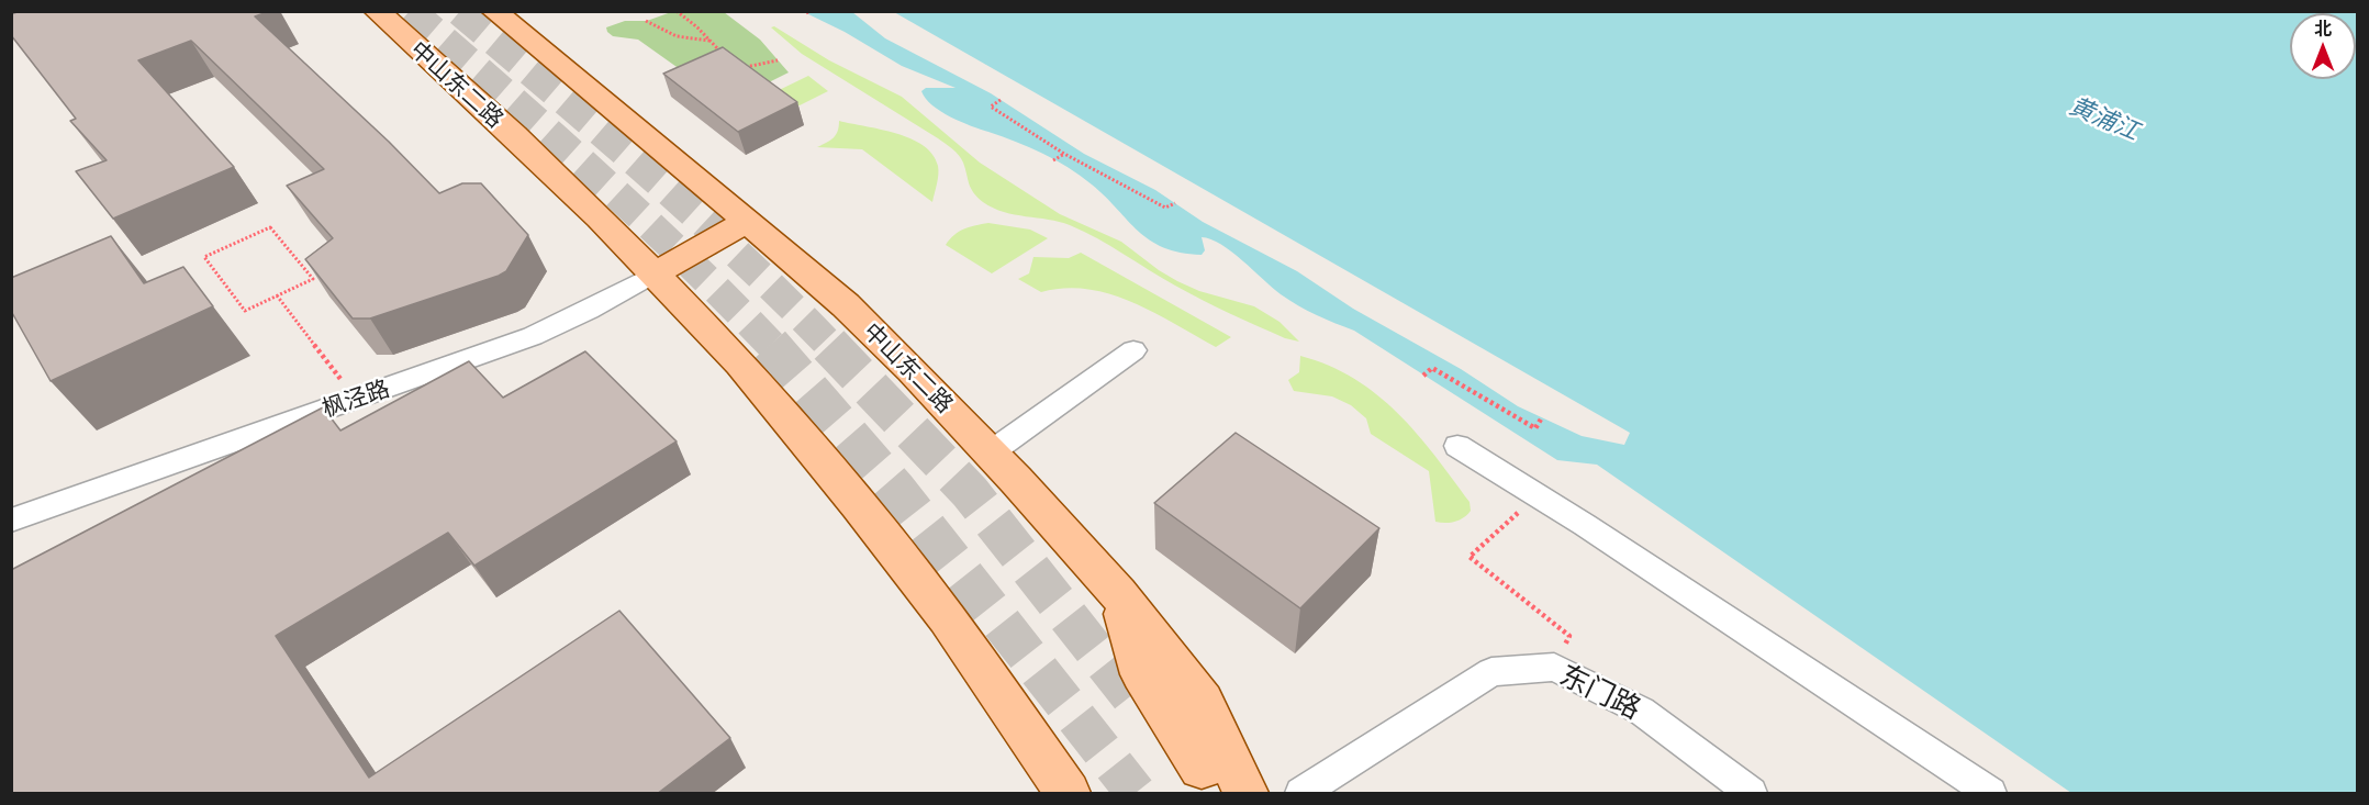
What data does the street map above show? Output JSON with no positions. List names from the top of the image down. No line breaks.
{"streets":{"main road":["中山东二路"],"street":["枫泾路","东门路"]},"crossings":[["中山东二路","枫泾路"]],"water":["黄浦江"],"north":"top"}
